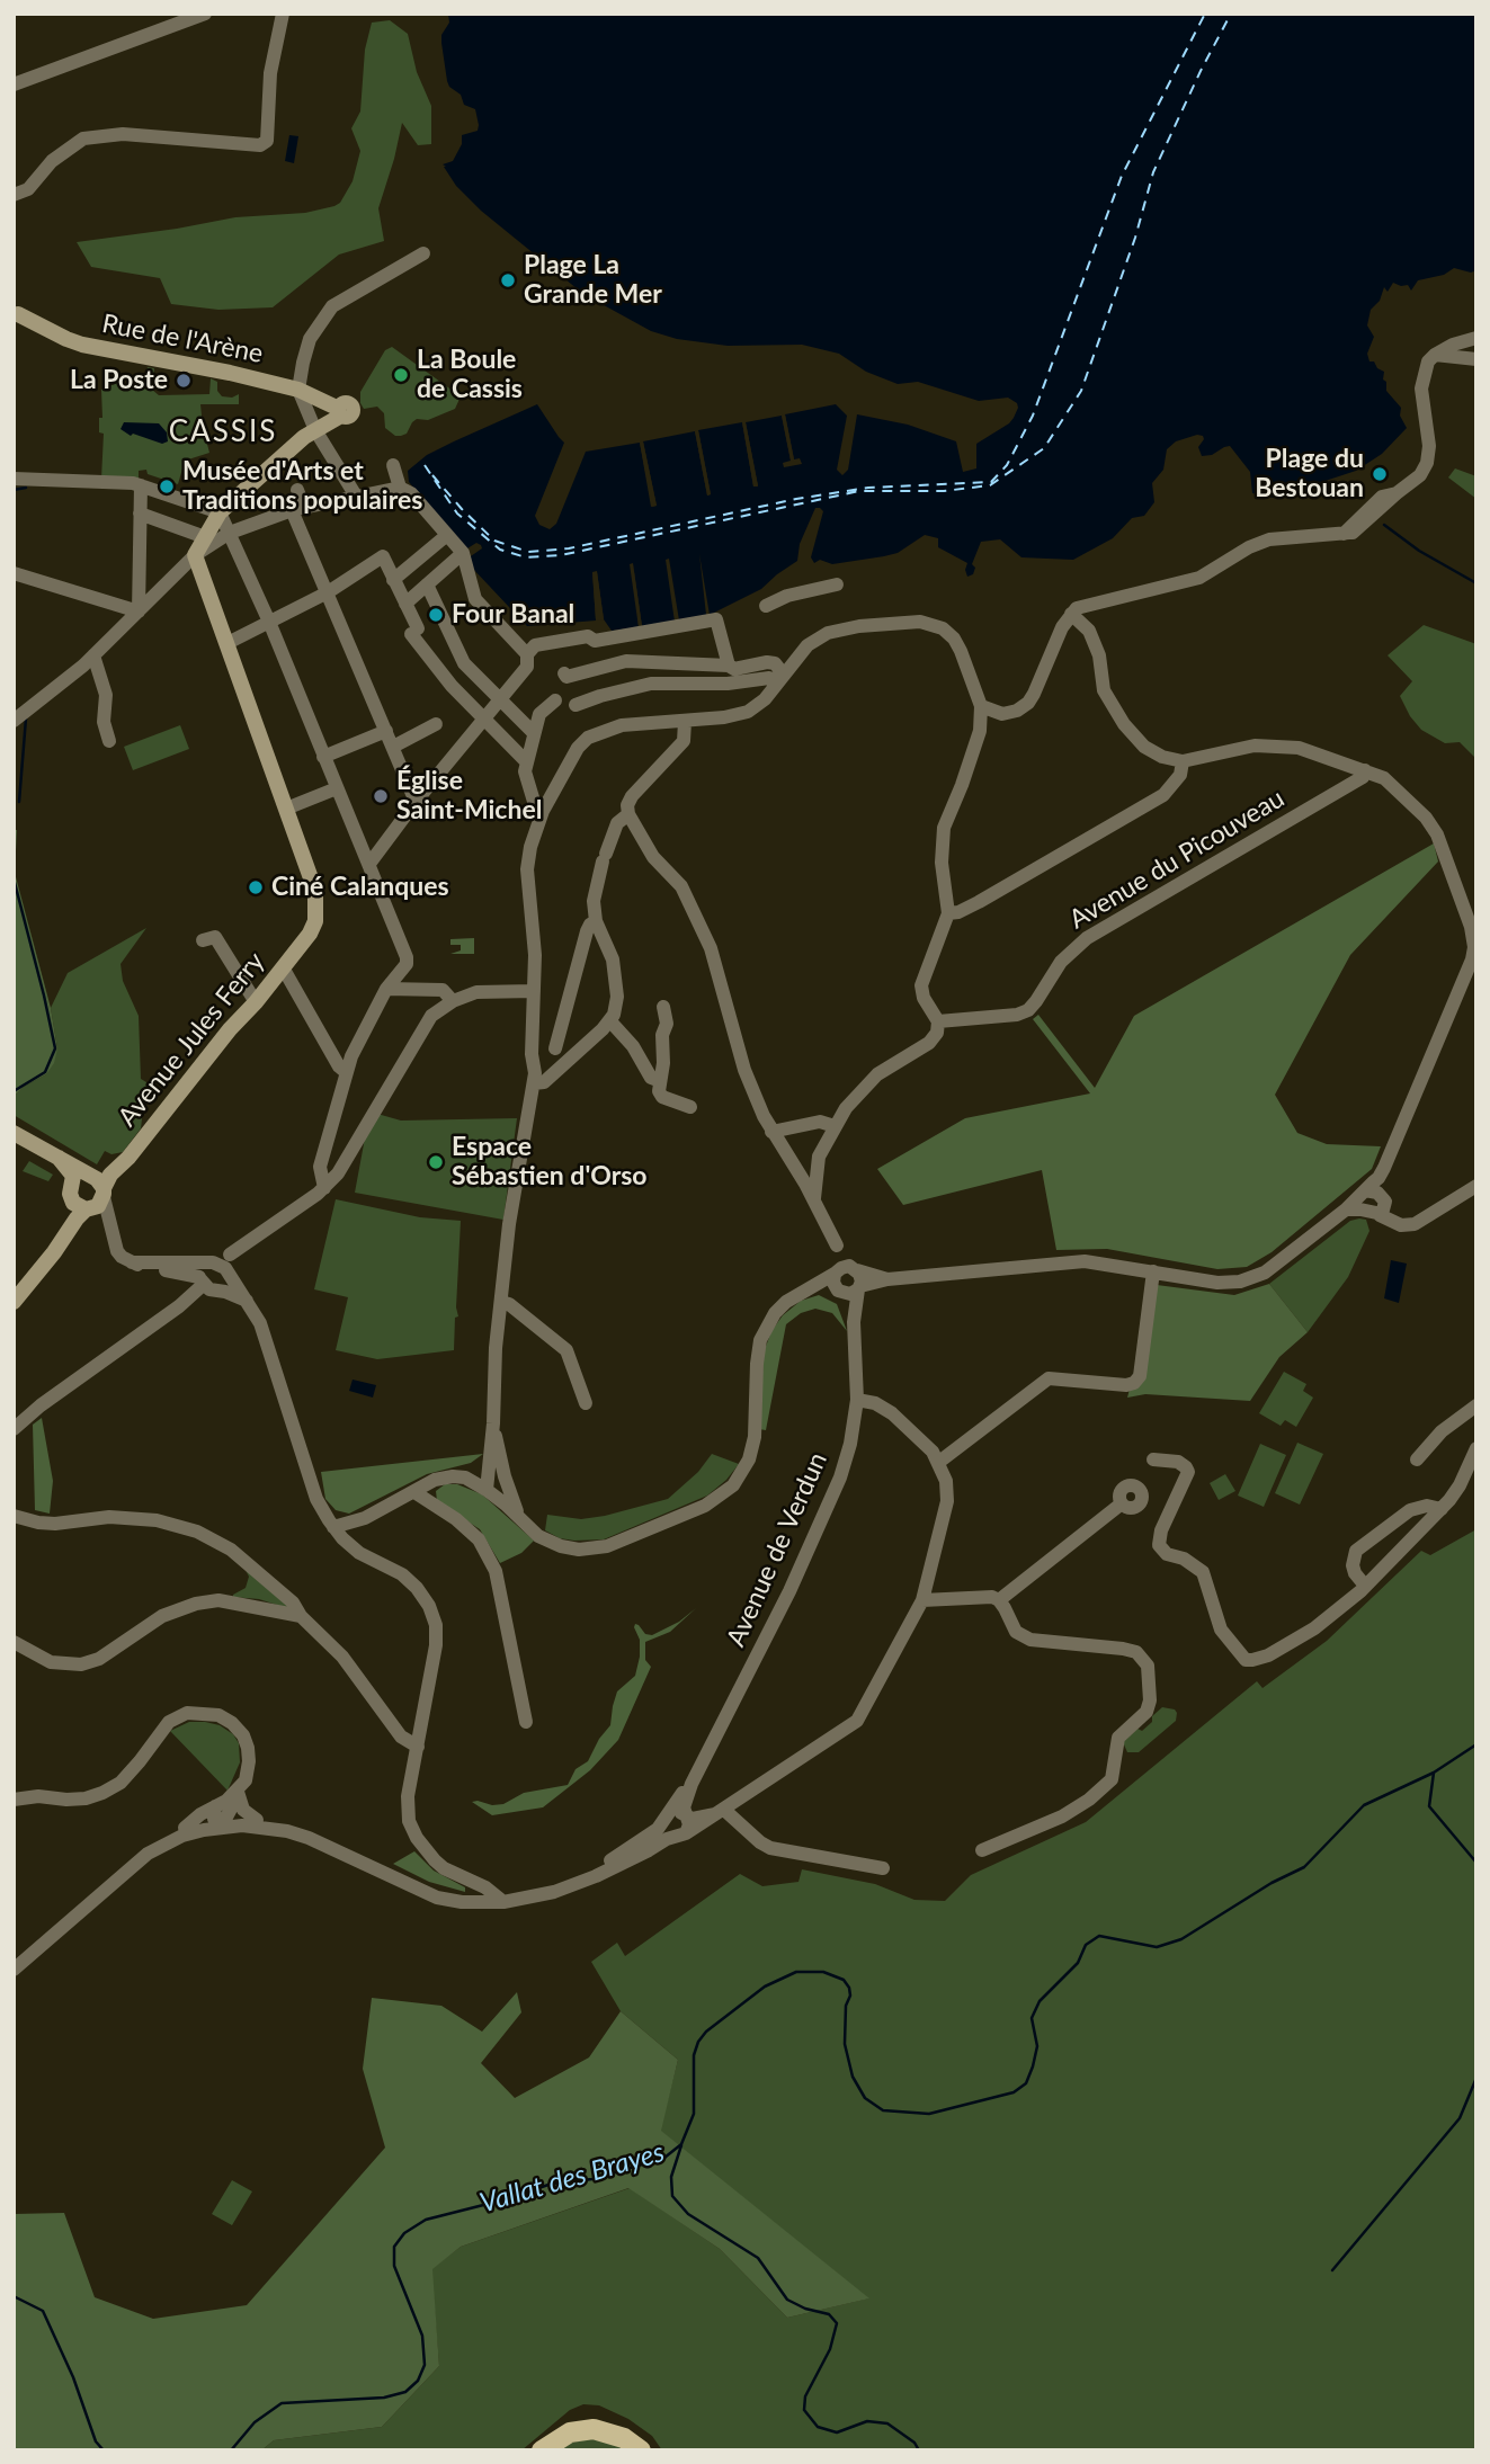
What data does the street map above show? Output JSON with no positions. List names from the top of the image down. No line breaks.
{"streets":{"street":["Rue de l'Arène","Avenue du Picouveau","Avenue Jules Ferry","Avenue de Verdun"]},"districts":["CASSIS"],"water":["Vallat des Brayes"],"places":["Plage La Grande Mer","La Boule de Cassis","La Poste","Plage du Bestouan","Musée d'Arts et Traditions populaires","Four Banal","Église Saint-Michel","Ciné Calanques","Espace Sébastien d'Orso"]}
